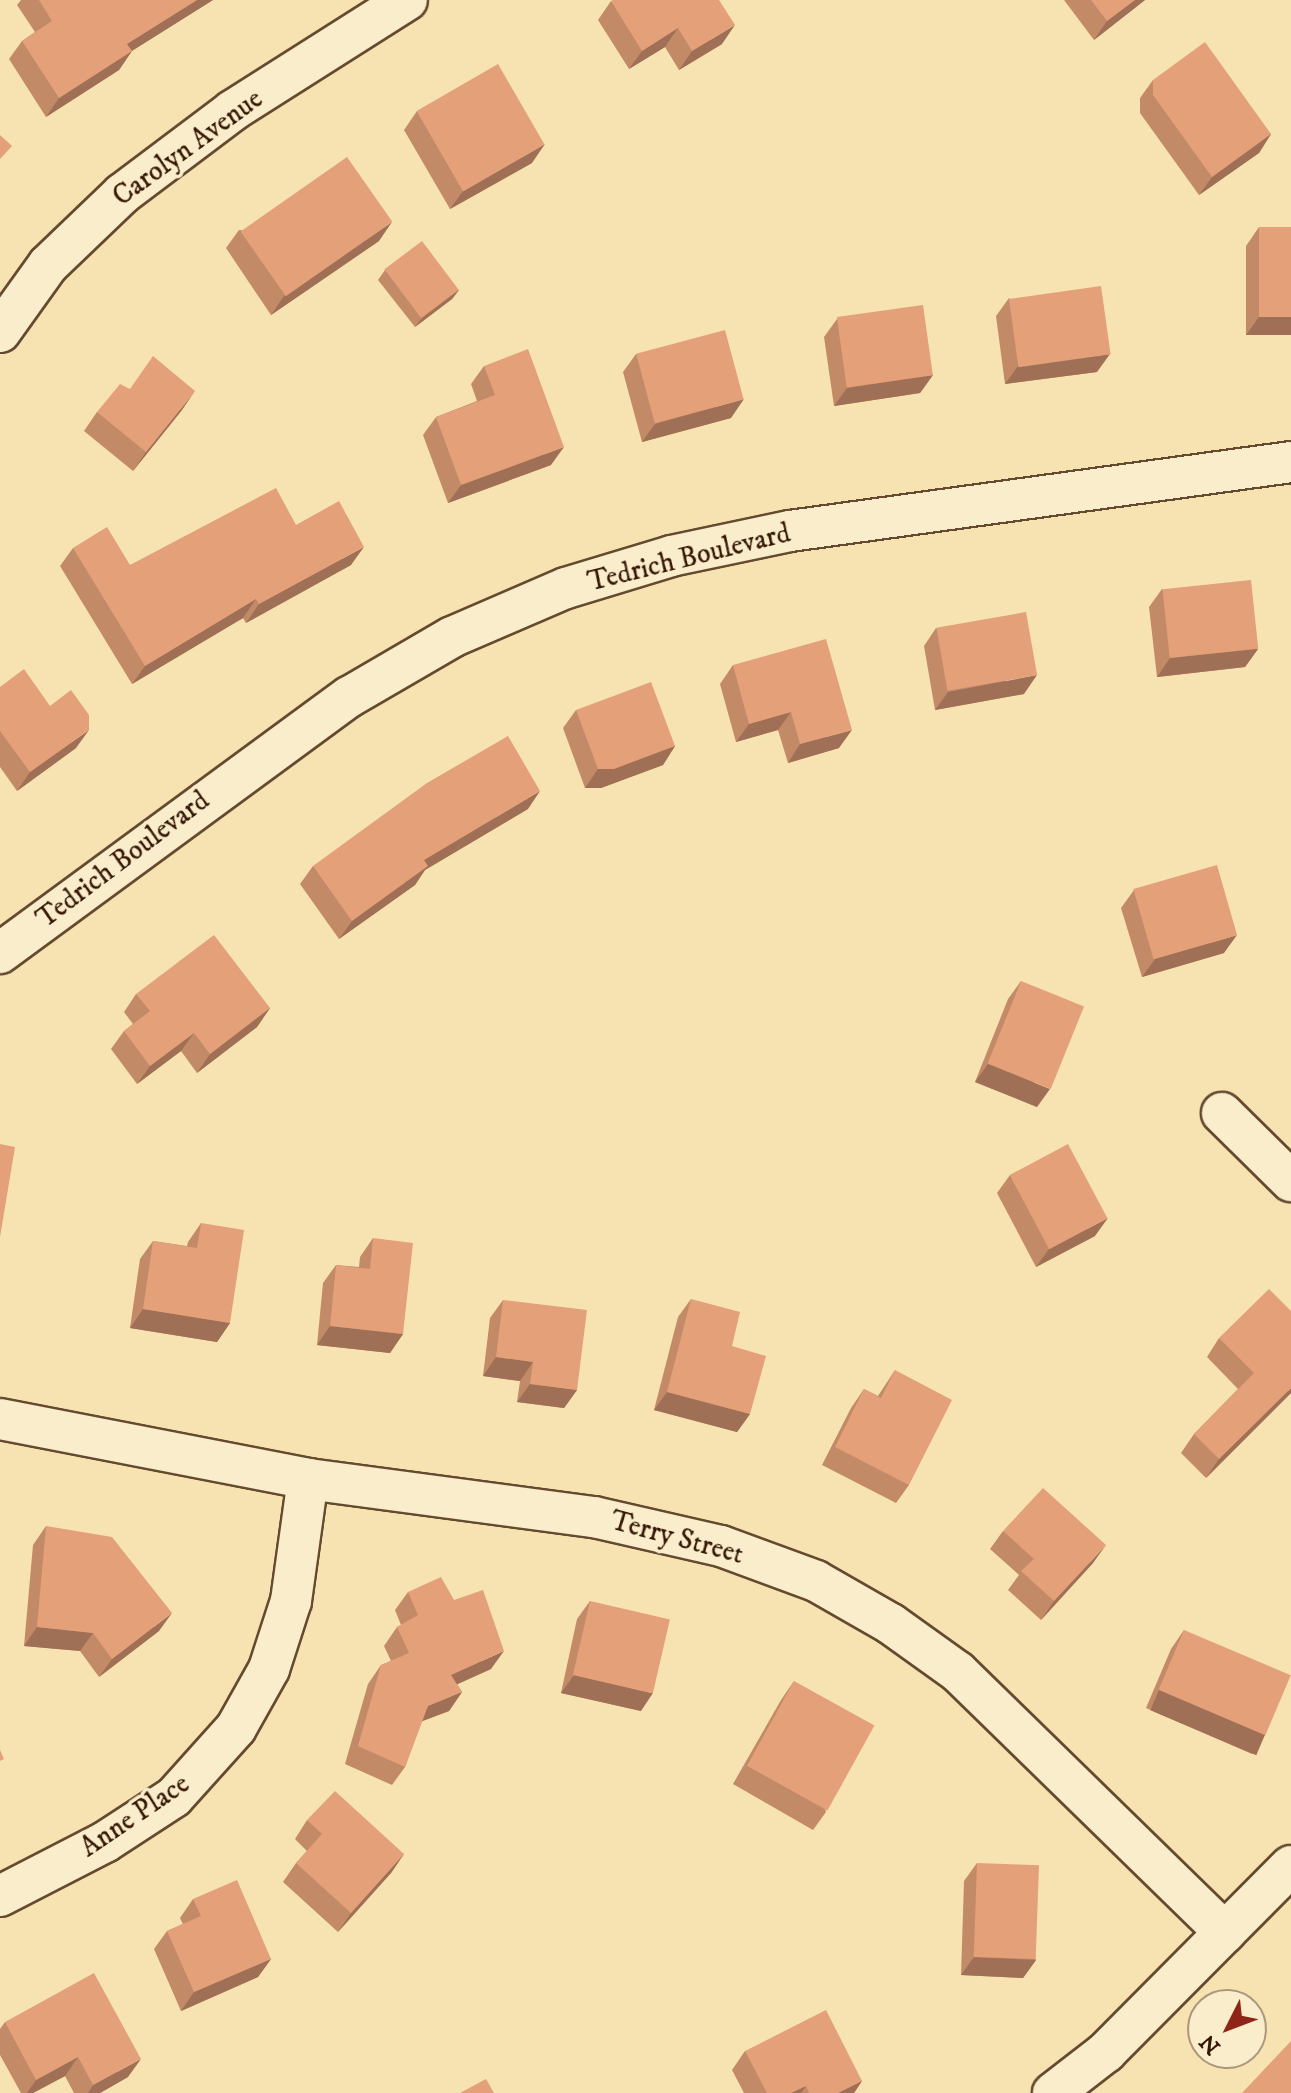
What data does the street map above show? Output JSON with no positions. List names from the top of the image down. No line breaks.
{"streets":{"street":["Carolyn Avenue","Tedrich Boulevard","Terry Street","Anne Place"]},"crossings":[["Terry Street","Anne Place"]],"north":"bottom left"}
